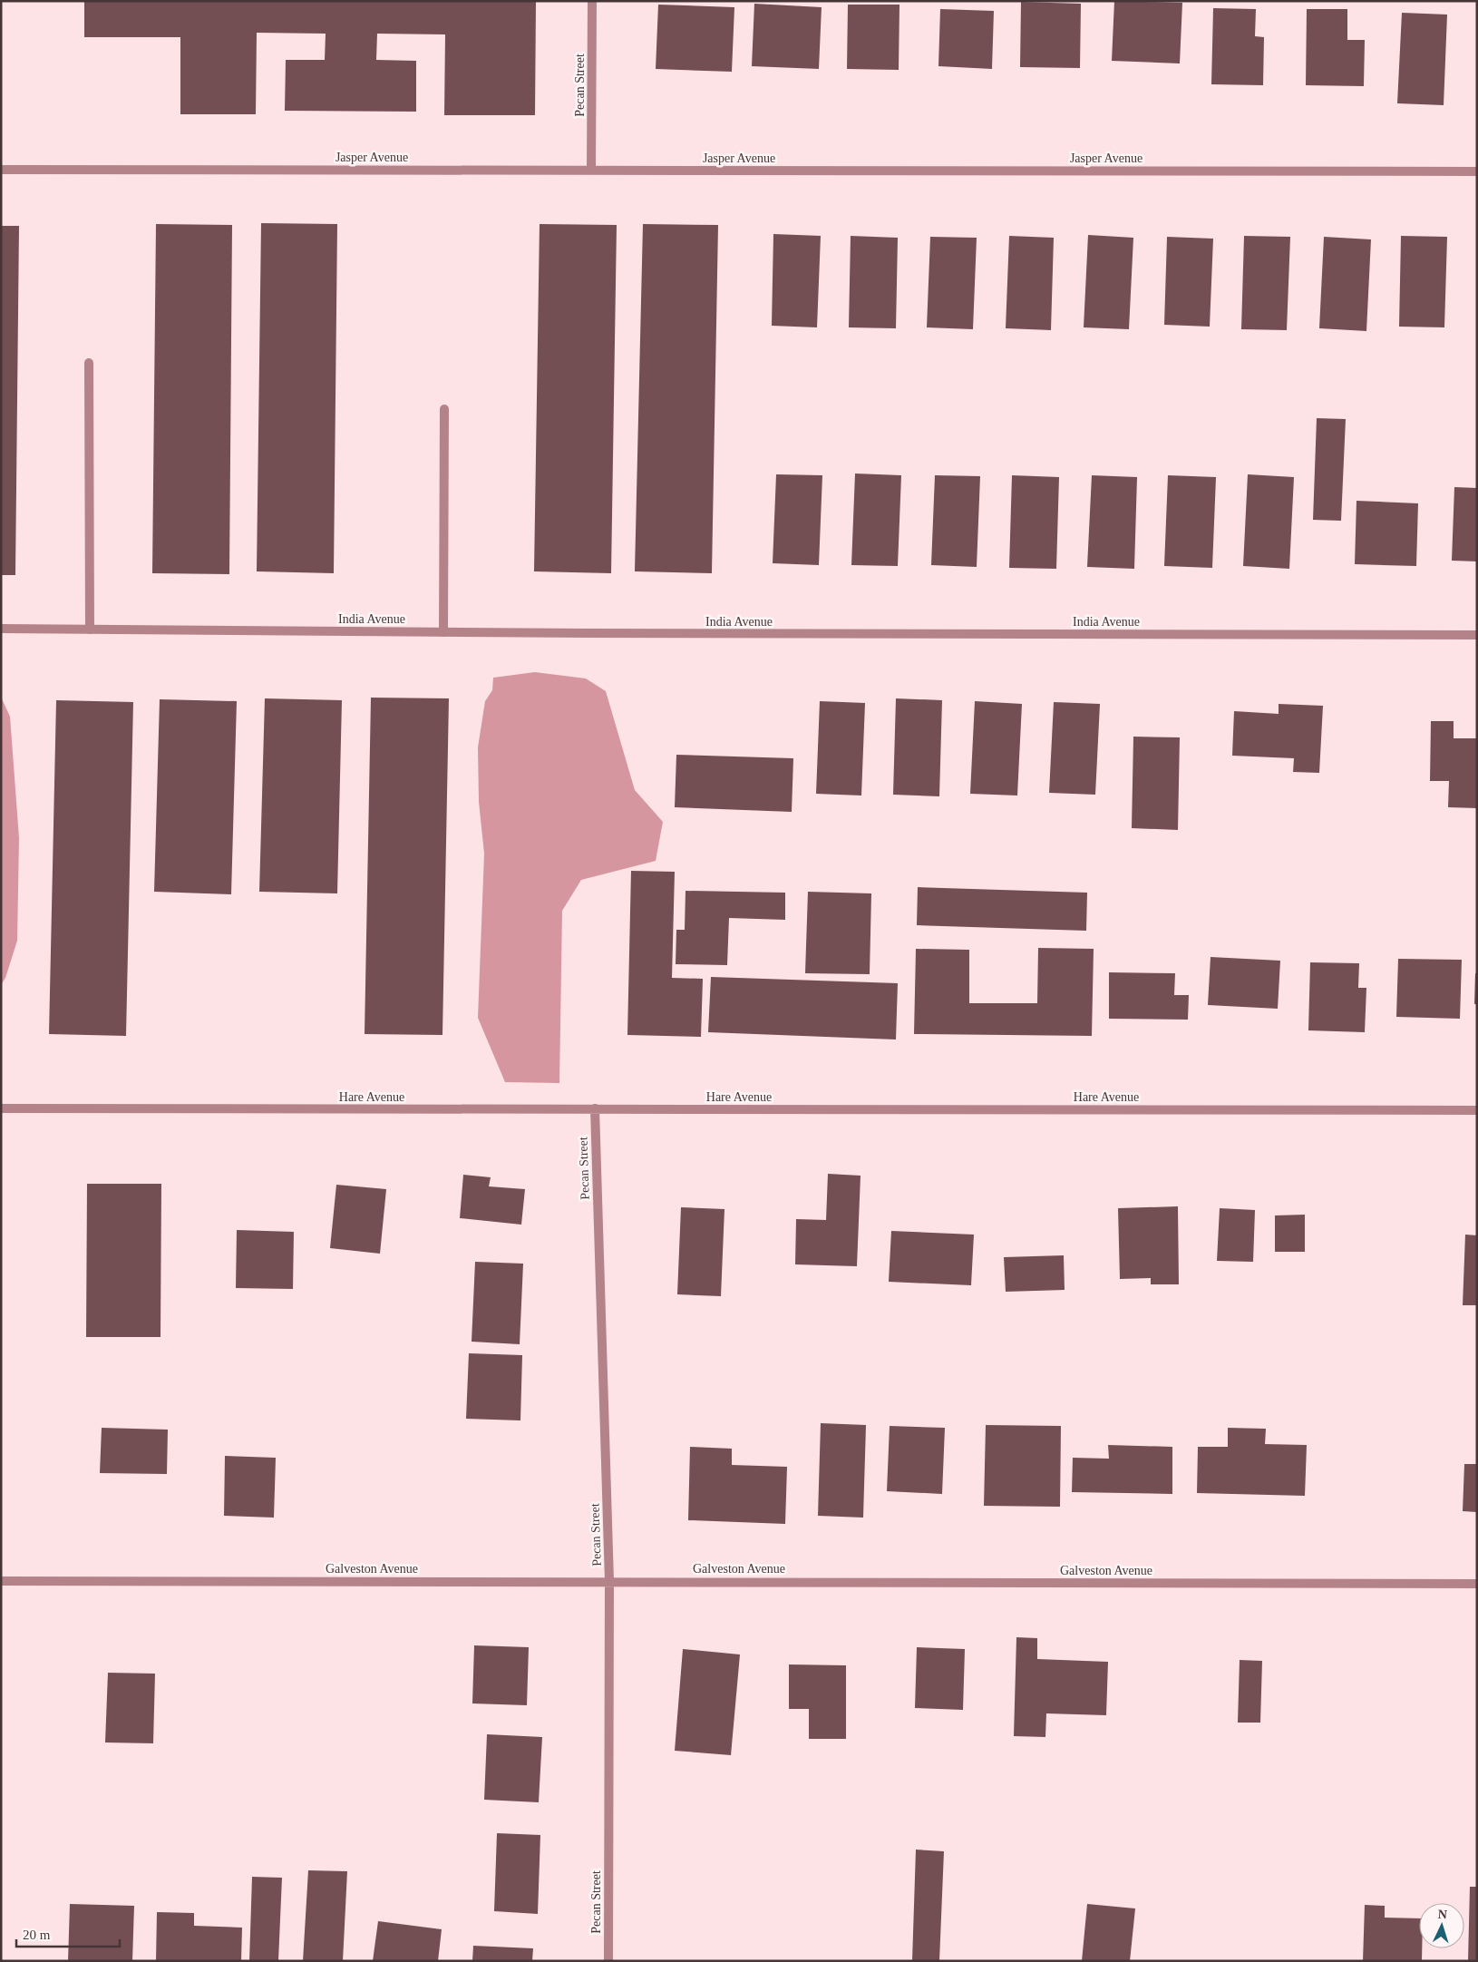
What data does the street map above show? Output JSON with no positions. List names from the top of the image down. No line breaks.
{"streets":{"street":["Pecan Street","Jasper Avenue","India Avenue","Hare Avenue","Galveston Avenue"]},"crossings":[["Pecan Street","Jasper Avenue"],["Pecan Street","Hare Avenue"],["Pecan Street","Galveston Avenue"]],"scale_bar":"20 m","north":"top"}
